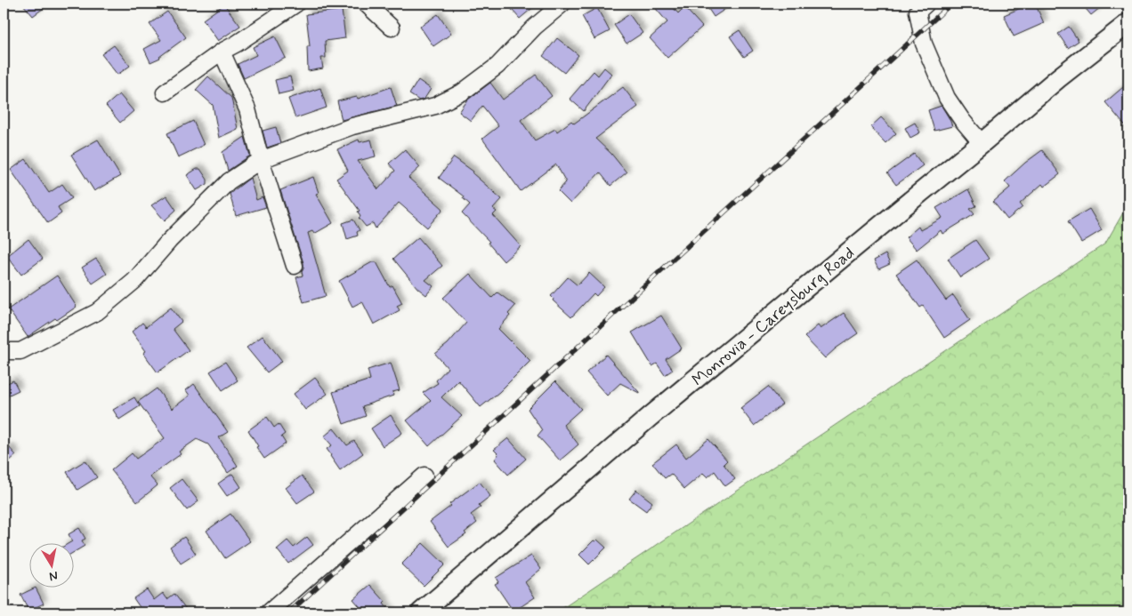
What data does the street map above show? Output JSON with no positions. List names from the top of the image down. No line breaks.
{"streets":{"main road":["Monrovia - Careysburg Road"]},"north":"bottom"}
